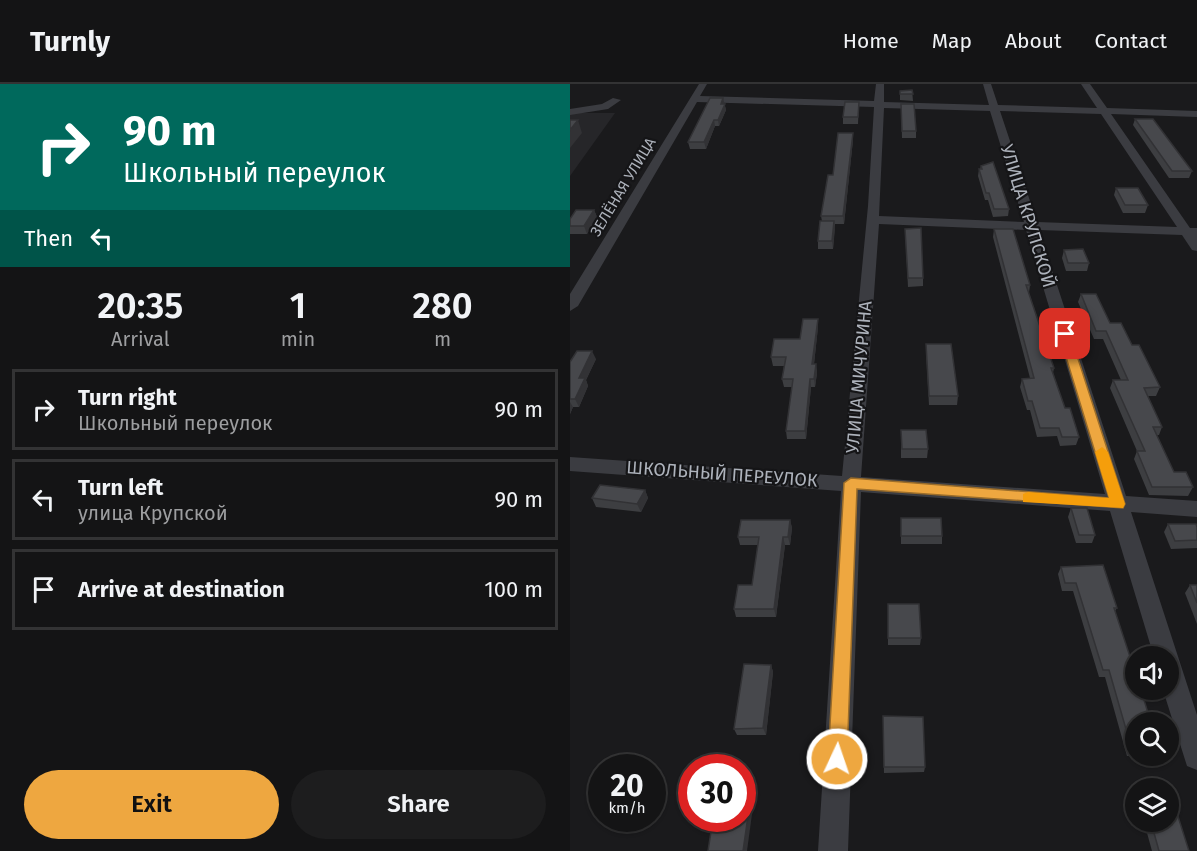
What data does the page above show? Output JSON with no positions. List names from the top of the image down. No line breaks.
{"streets":{"street":["ЗЕЛЁНАЯ УЛИЦА","УЛИЦА КРУПСКОЙ","УЛИЦА МИЧУРИНА","ШКОЛЬНЫЙ ПЕРЕУЛОК"]},"crossings":[["УЛИЦА КРУПСКОЙ","ШКОЛЬНЫЙ ПЕРЕУЛОК"],["УЛИЦА МИЧУРИНА","ШКОЛЬНЫЙ ПЕРЕУЛОК"]],"page":{"header":"Turnly","nav":["Home","Map","About","Contact"],"turn":["90 m","Школьный переулок"],"then":"Then","eta":["20:35","Arrival","1","min","280","m"],"list":[{"name":"Turn right","note":"Школьный переулок","value":"90 m"},{"name":"Turn left","note":"улица Крупской","value":"90 m"},{"name":"Arrive at destination","value":"100 m"}],"speed":"20 km/h","limit":"30","buttons":["Exit","Share"]}}
